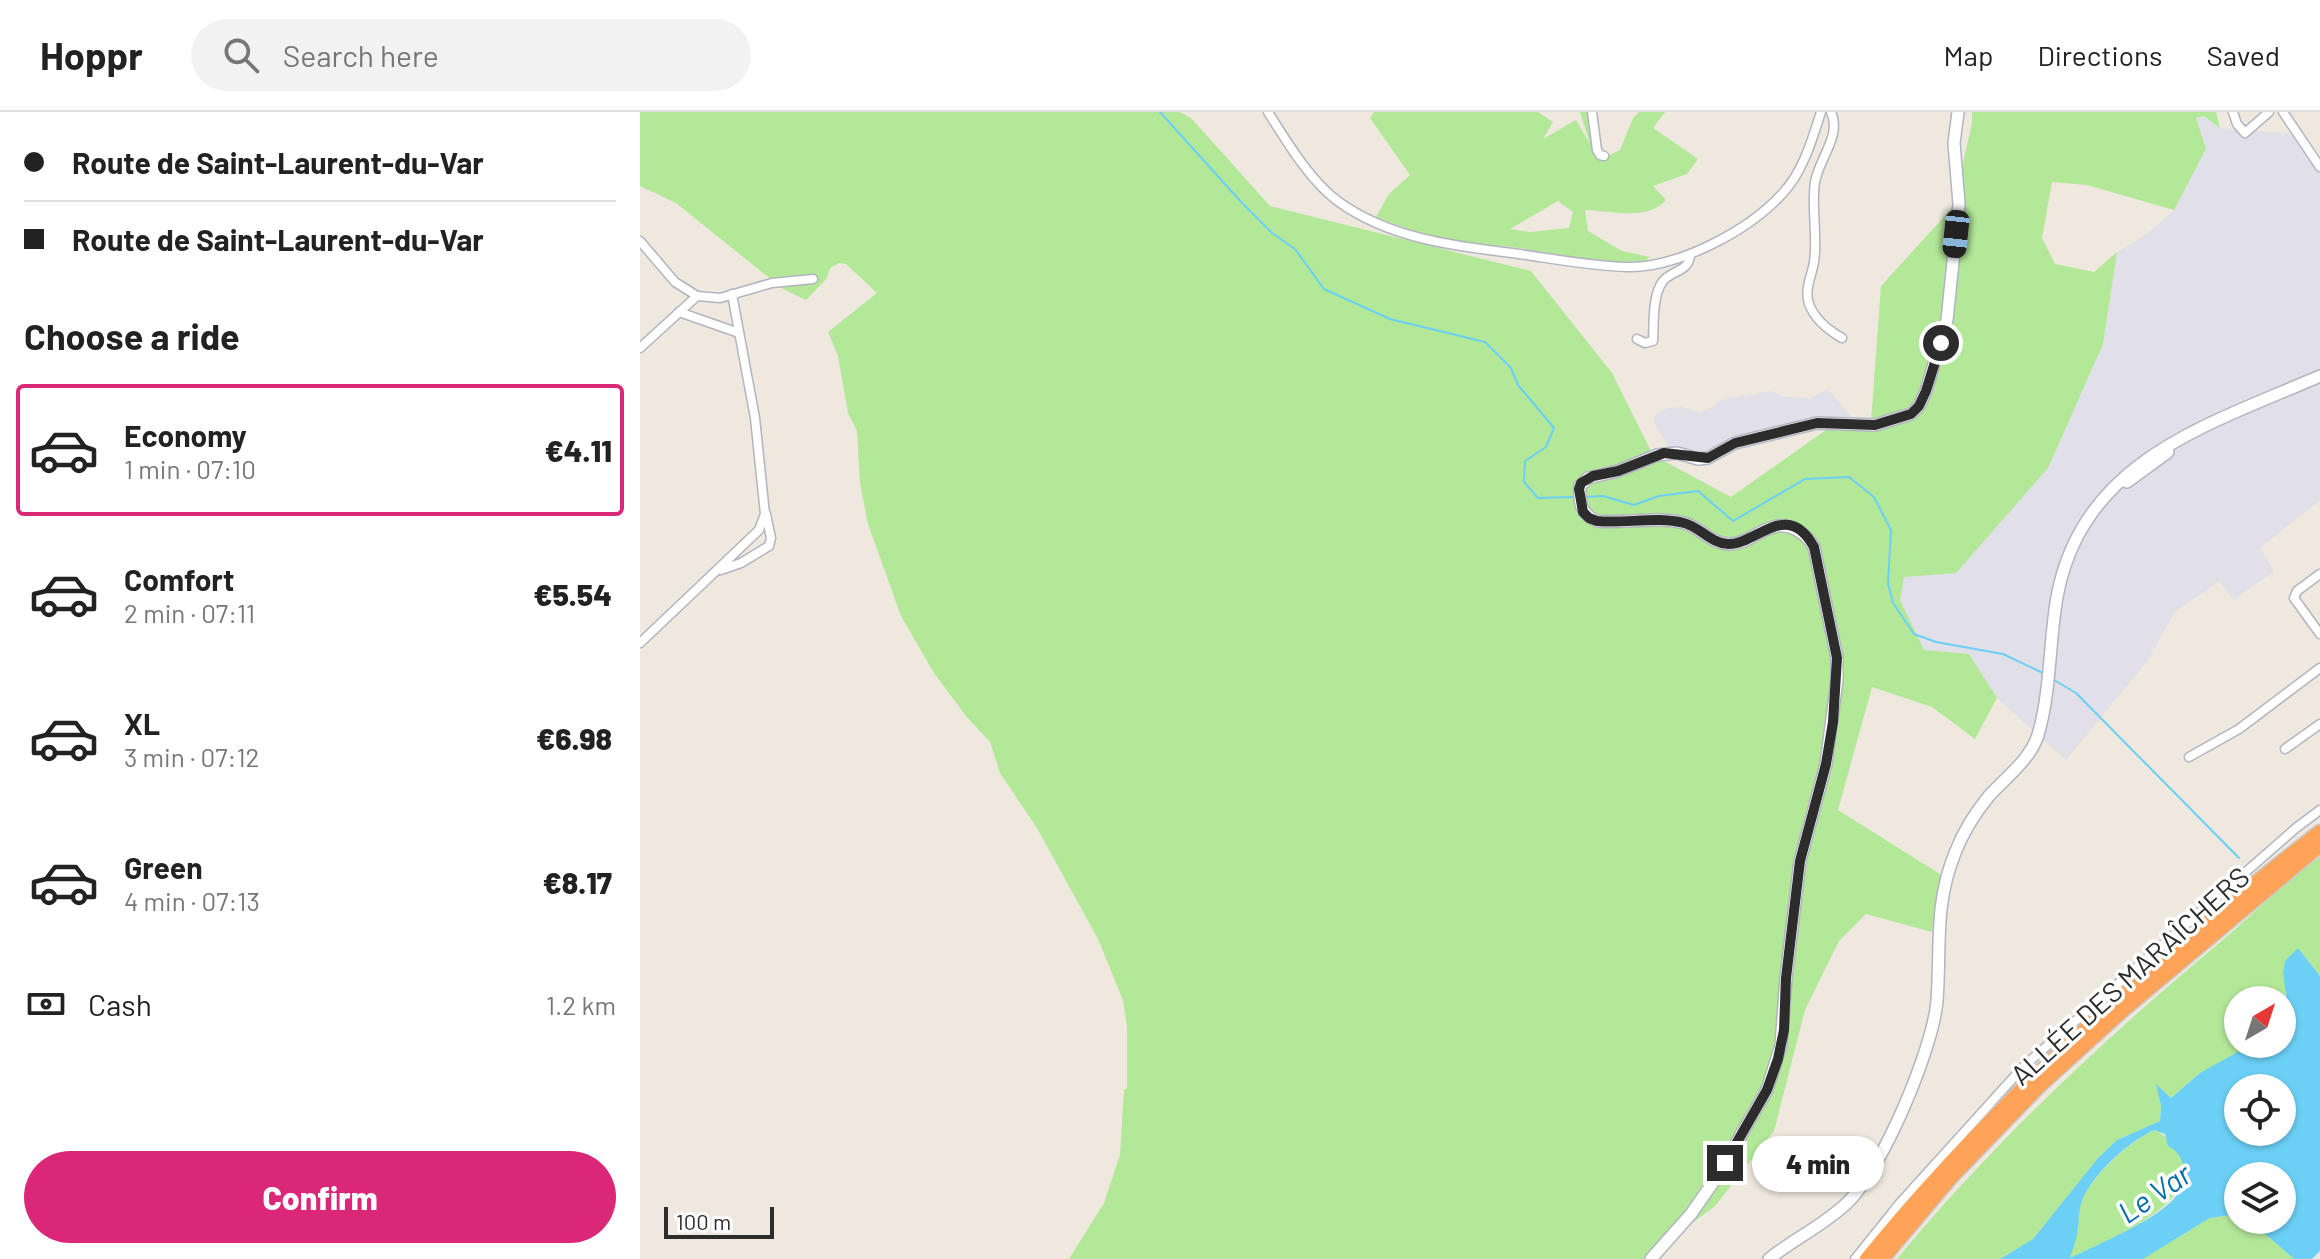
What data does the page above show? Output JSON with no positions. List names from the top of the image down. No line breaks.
{"streets":{"street":["ALLÉE DES MARAÎCHERS"]},"water":["Le Var"],"scale_bar":"100 m","north":"top right","page":{"header":"Hoppr","search":"Search here","nav":["Map","Directions","Saved"],"banner":["Route de Saint-Laurent-du-Var","Route de Saint-Laurent-du-Var"],"heading":"Choose a ride","list":[{"name":"Economy","note":"1 min · 07:10","value":"€4.11"},{"name":"Comfort","note":"2 min · 07:11","value":"€5.54"},{"name":"XL","note":"3 min · 07:12","value":"€6.98"},{"name":"Green","note":"4 min · 07:13","value":"€8.17"}],"pay":["Cash","1.2 km"],"buttons":"Confirm","bubble":"4 min","scale":"100 m"}}
